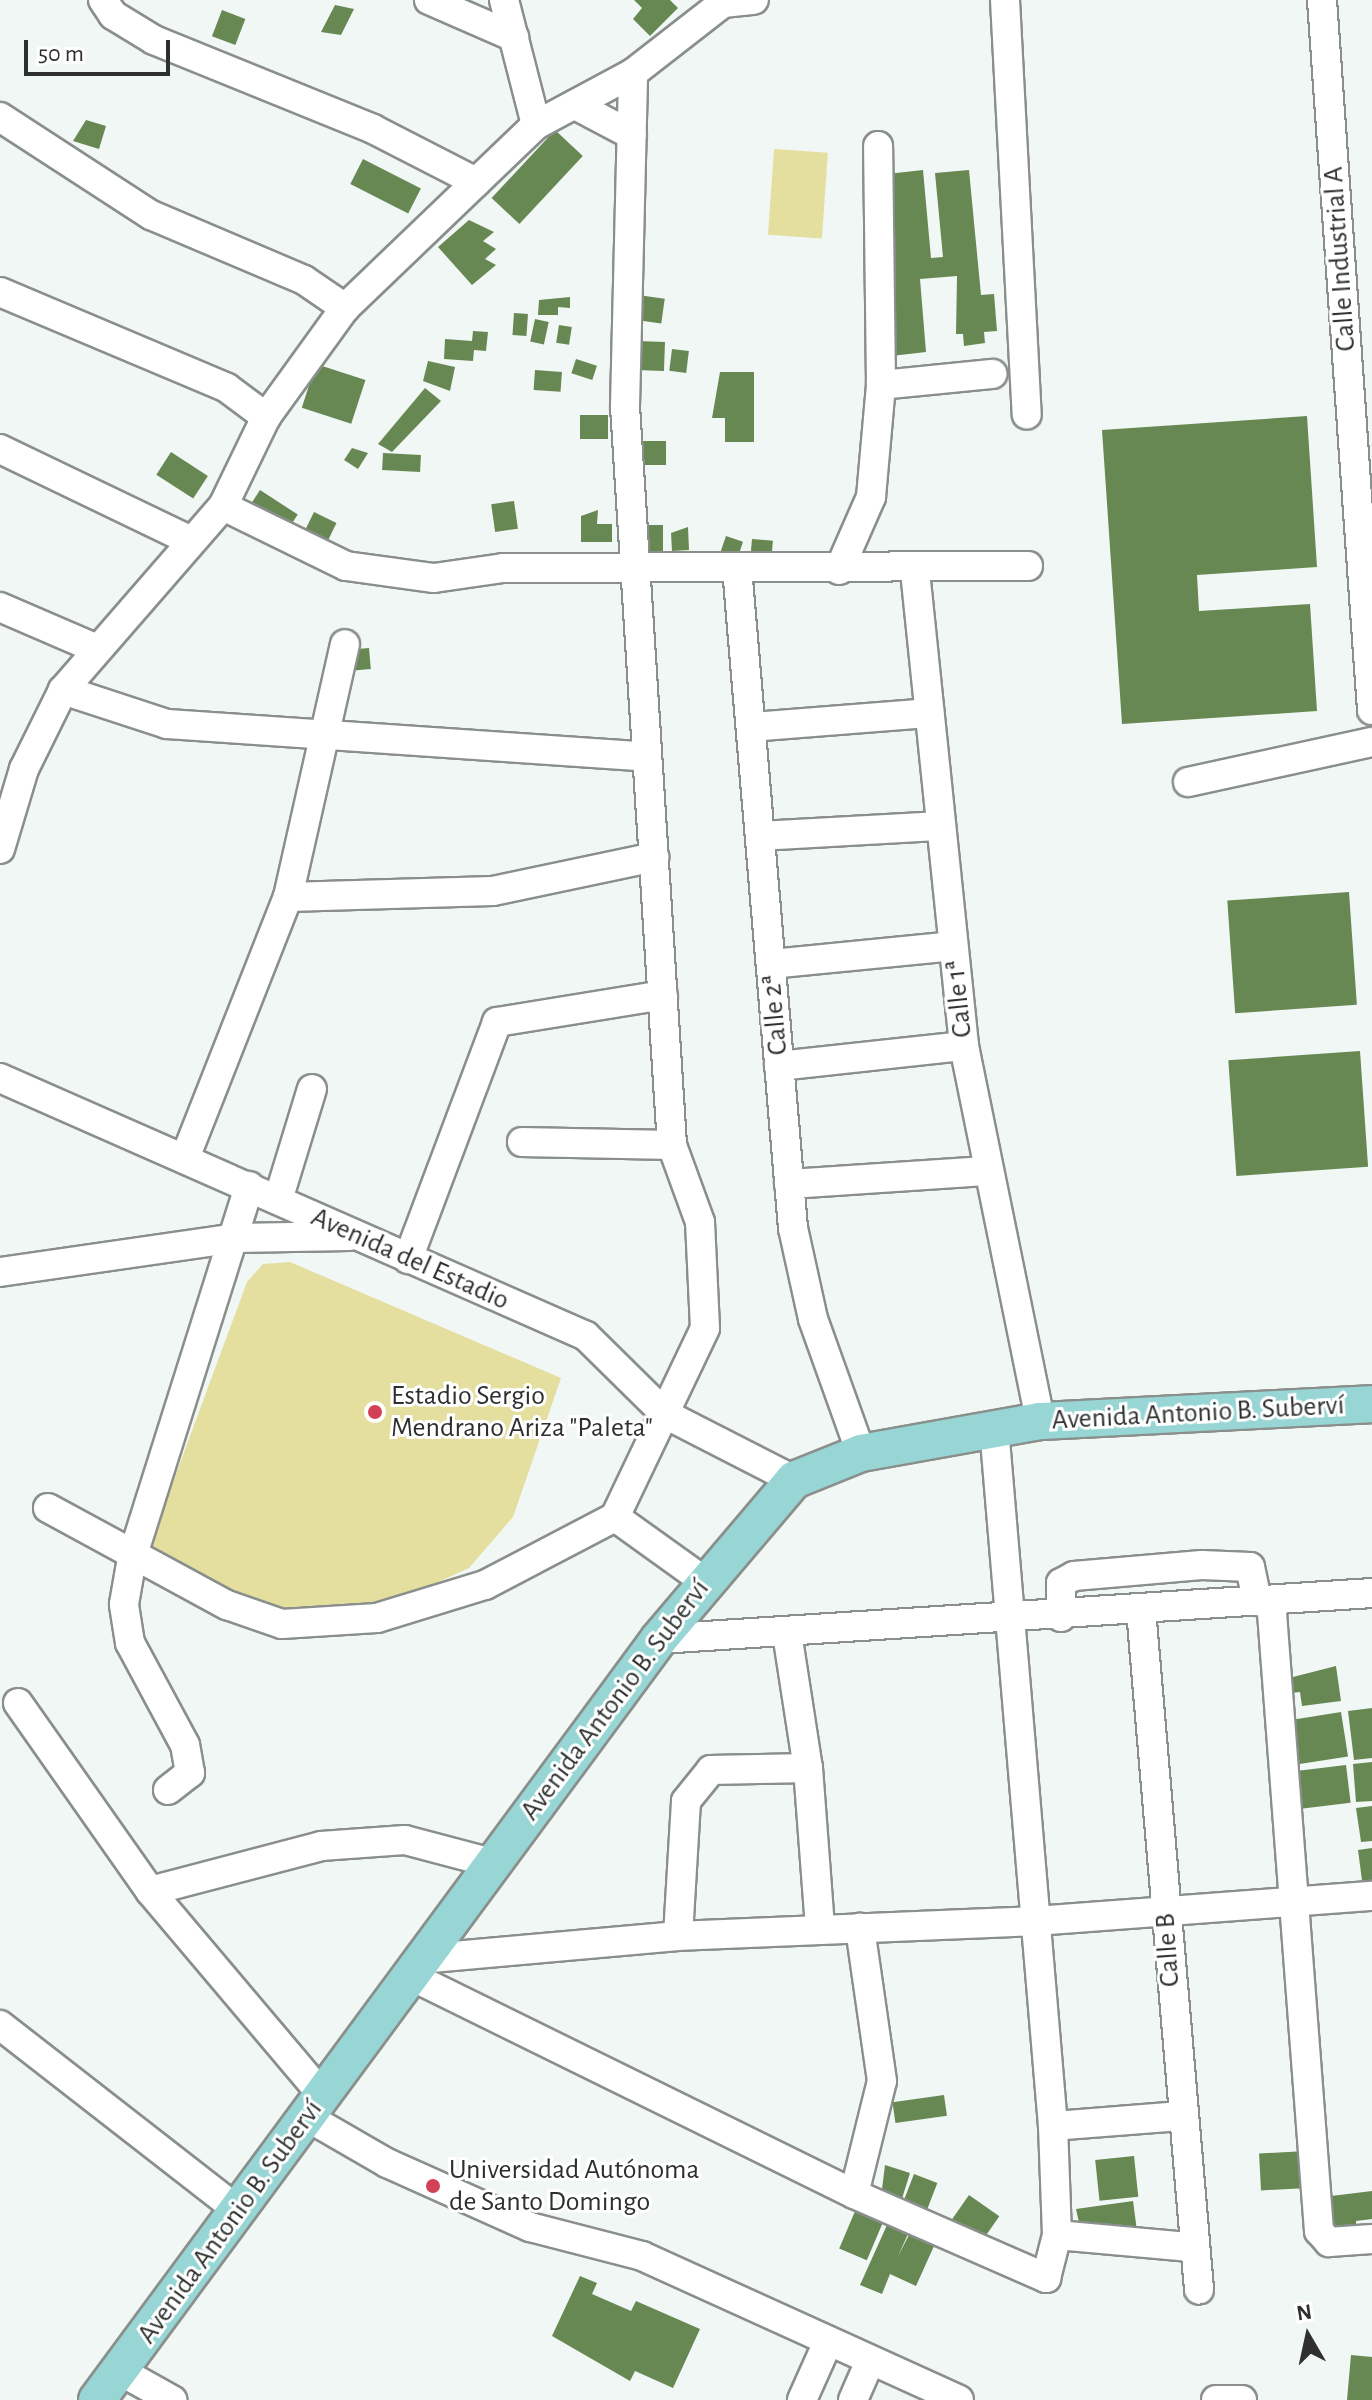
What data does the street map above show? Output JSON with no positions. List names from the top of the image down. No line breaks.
{"streets":{"main road":["Avenida Antonio B. Suberví"],"street":["Calle Industrial A","Calle 1ª","Calle 2ª","Avenida del Estadio","Calle B"]},"crossings":[["Calle 1ª","Avenida Antonio B. Suberví"],["Calle 2ª","Avenida Antonio B. Suberví"],["Avenida del Estadio","Avenida Antonio B. Suberví"]],"places":["Estadio Sergio Mendrano Ariza \"Paleta\"","Universidad Autónoma de Santo Domingo"],"scale_bar":"50 m","north":"top"}
